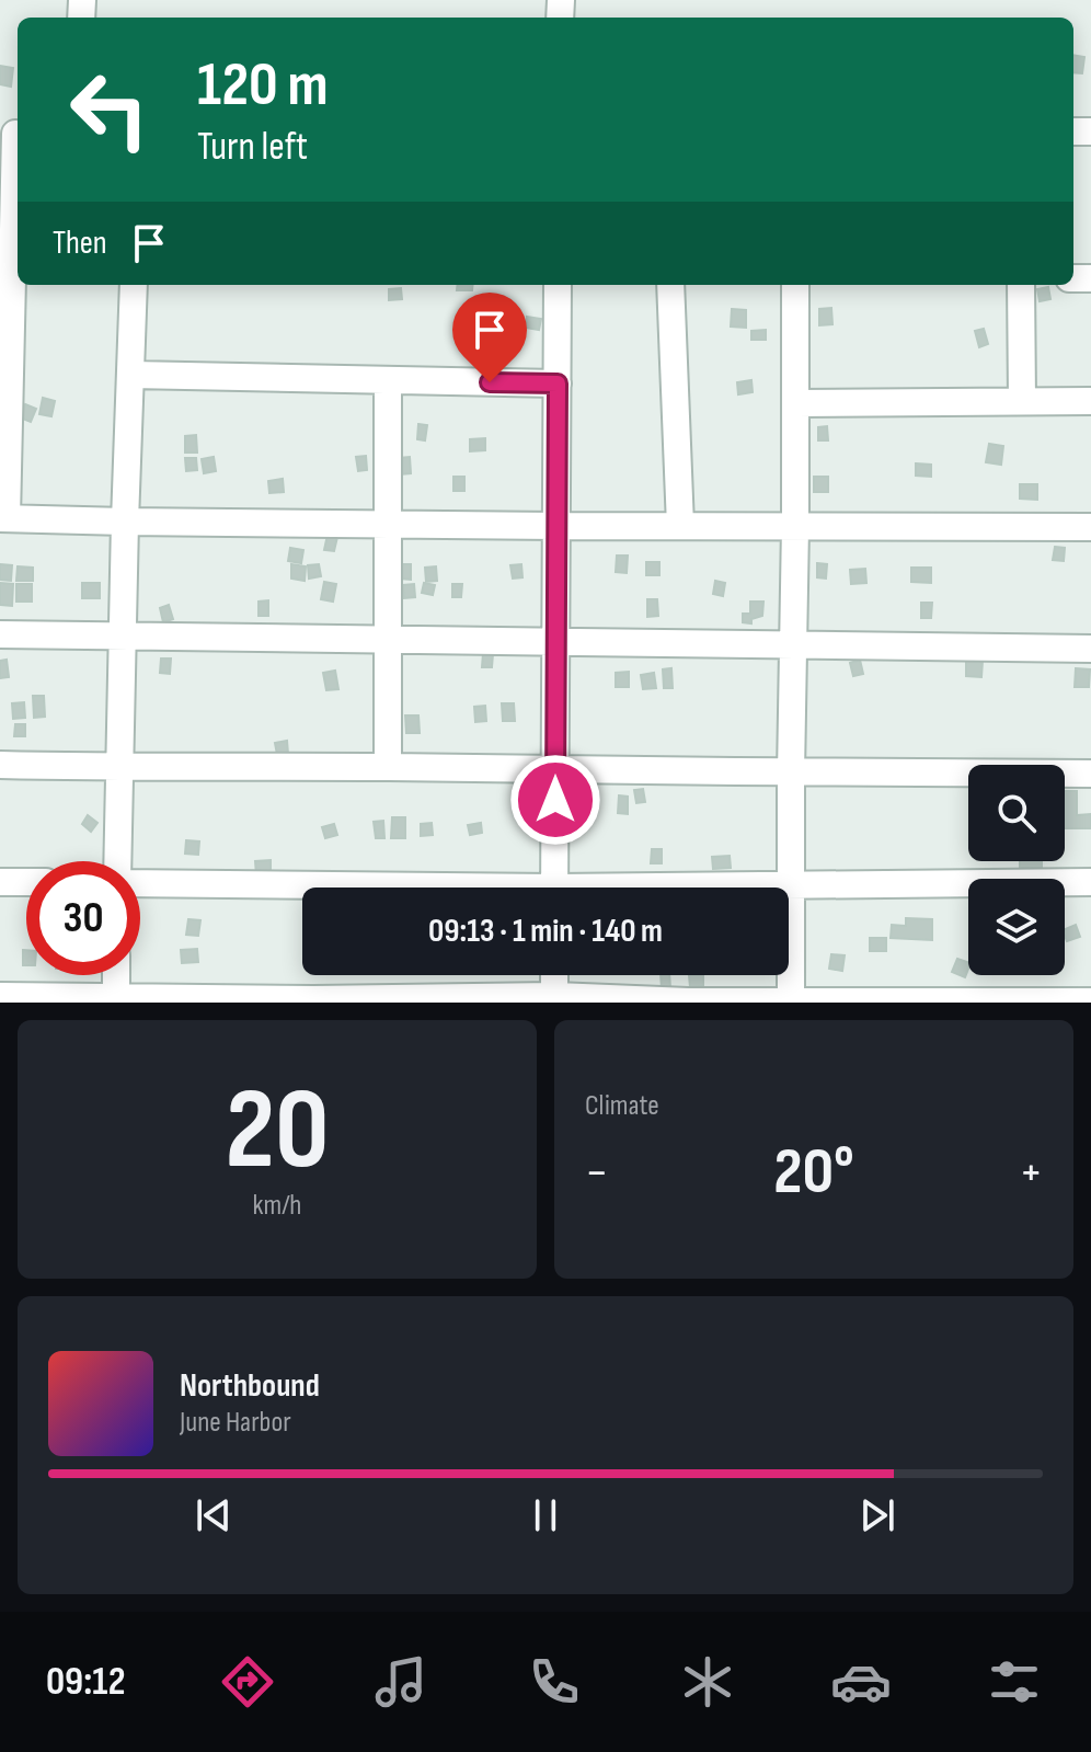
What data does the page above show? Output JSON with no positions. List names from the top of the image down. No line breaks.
{"page":{"turn":["120 m","Turn left"],"then":"Then","limit":"30","trip":"09:13 · 1 min · 140 m","tile":[["20","km/h"],"Climate"],"heat":["−","20°","+"],"song":["Northbound","June Harbor"],"tabs":"09:12"}}
